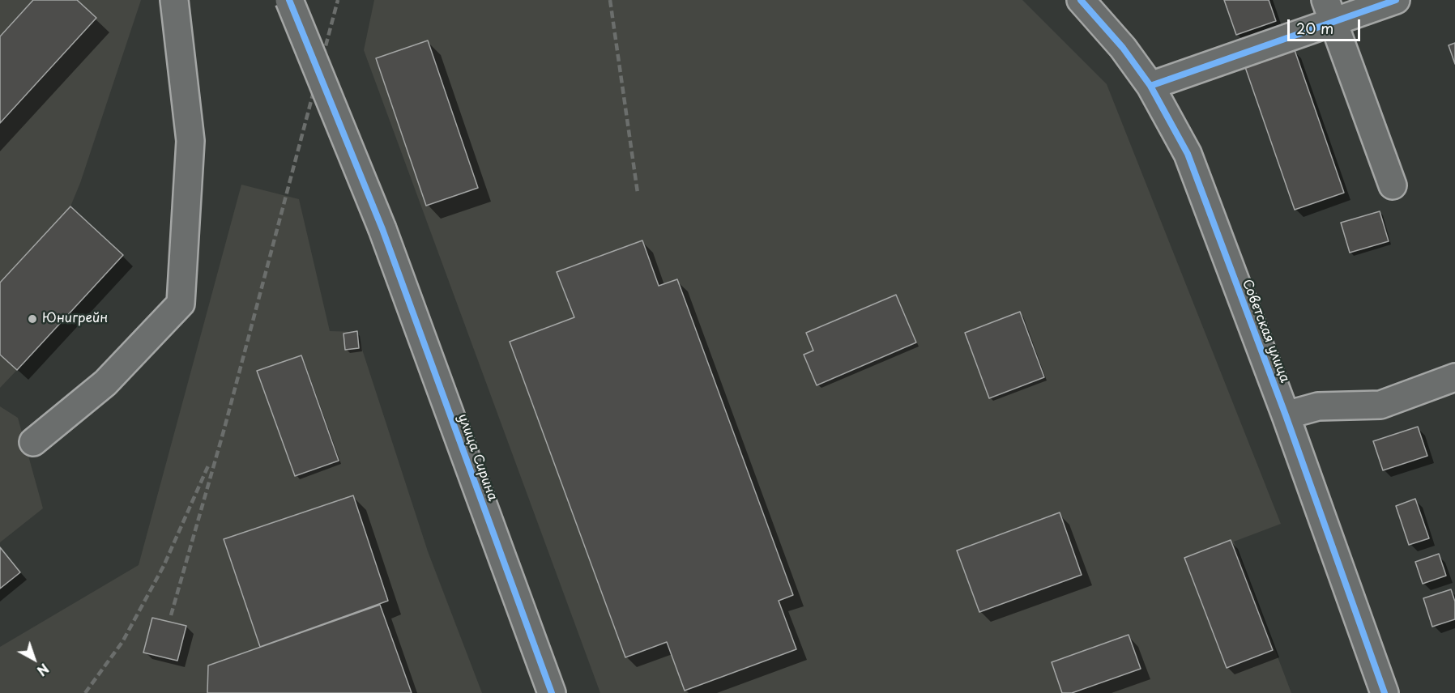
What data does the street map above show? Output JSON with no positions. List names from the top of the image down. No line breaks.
{"streets":{"street":["Советская улица","улица Сирина"]},"places":["Юнигрейн"],"scale_bar":"20 m","north":"bottom right"}
